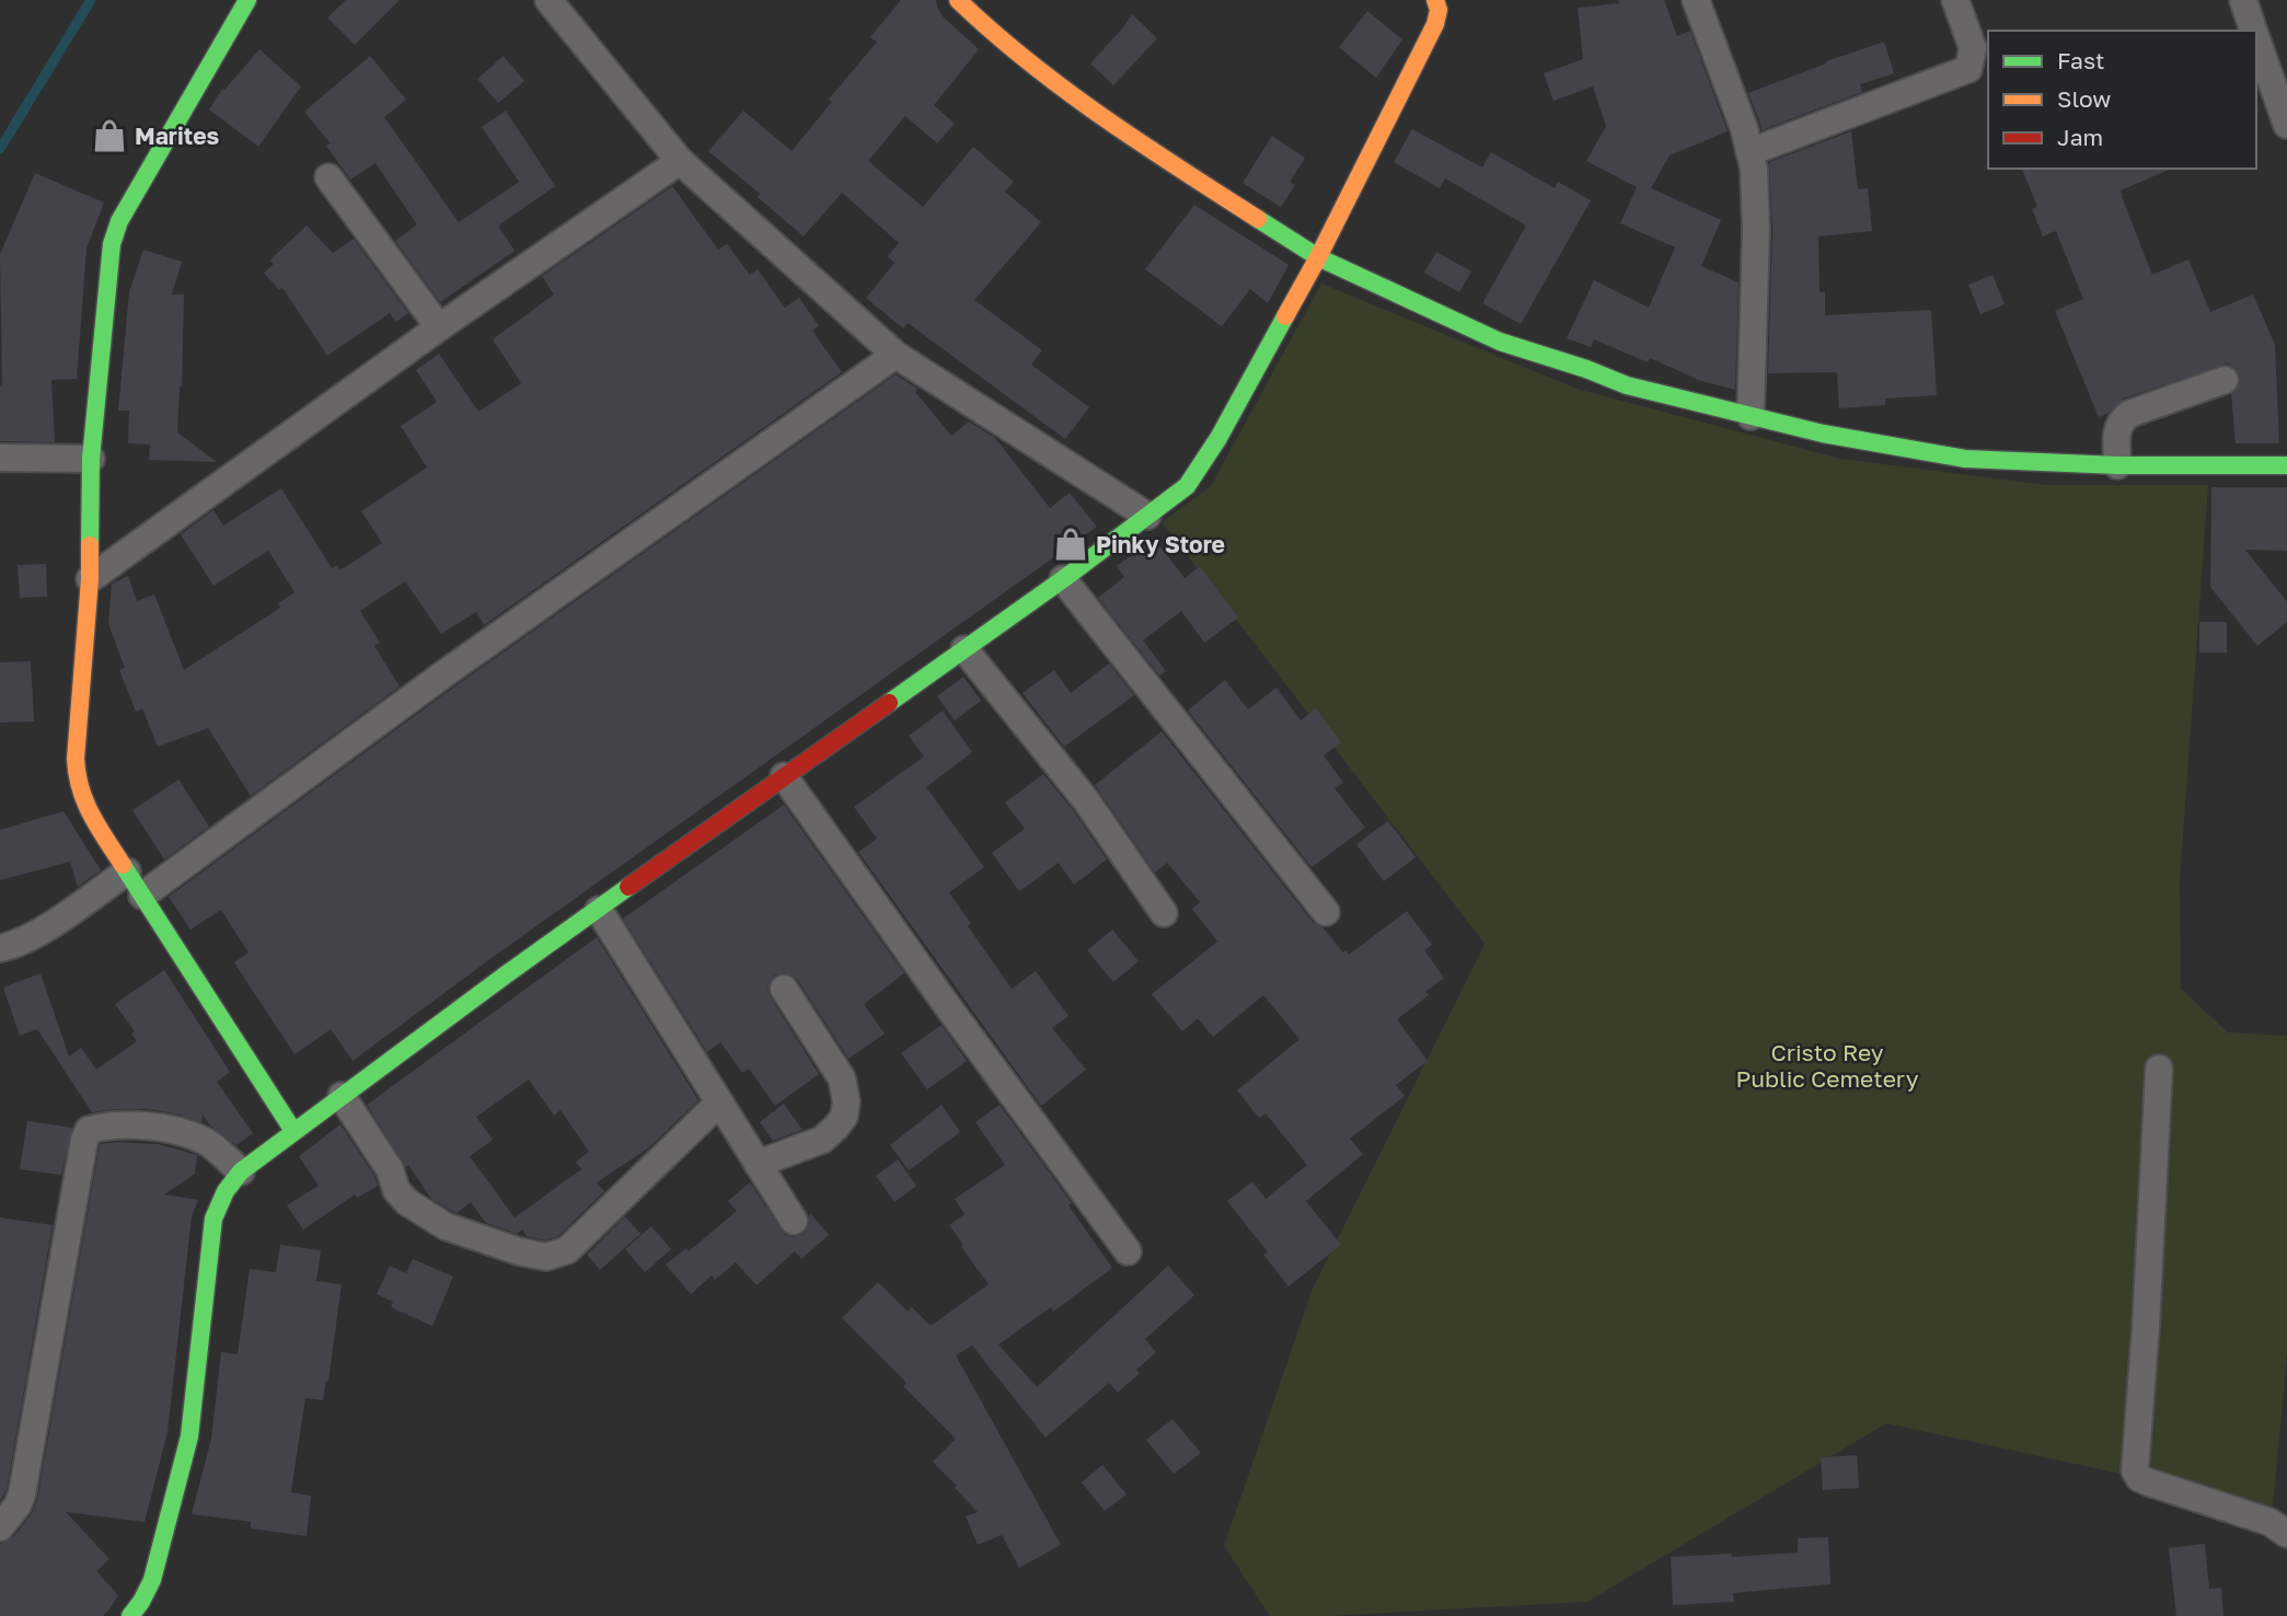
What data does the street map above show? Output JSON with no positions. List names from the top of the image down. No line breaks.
{"parks":["Cristo Rey Public Cemetery"],"places":{"shop":["Marites","Pinky Store"]},"legend":["Fast","Slow","Jam"]}
